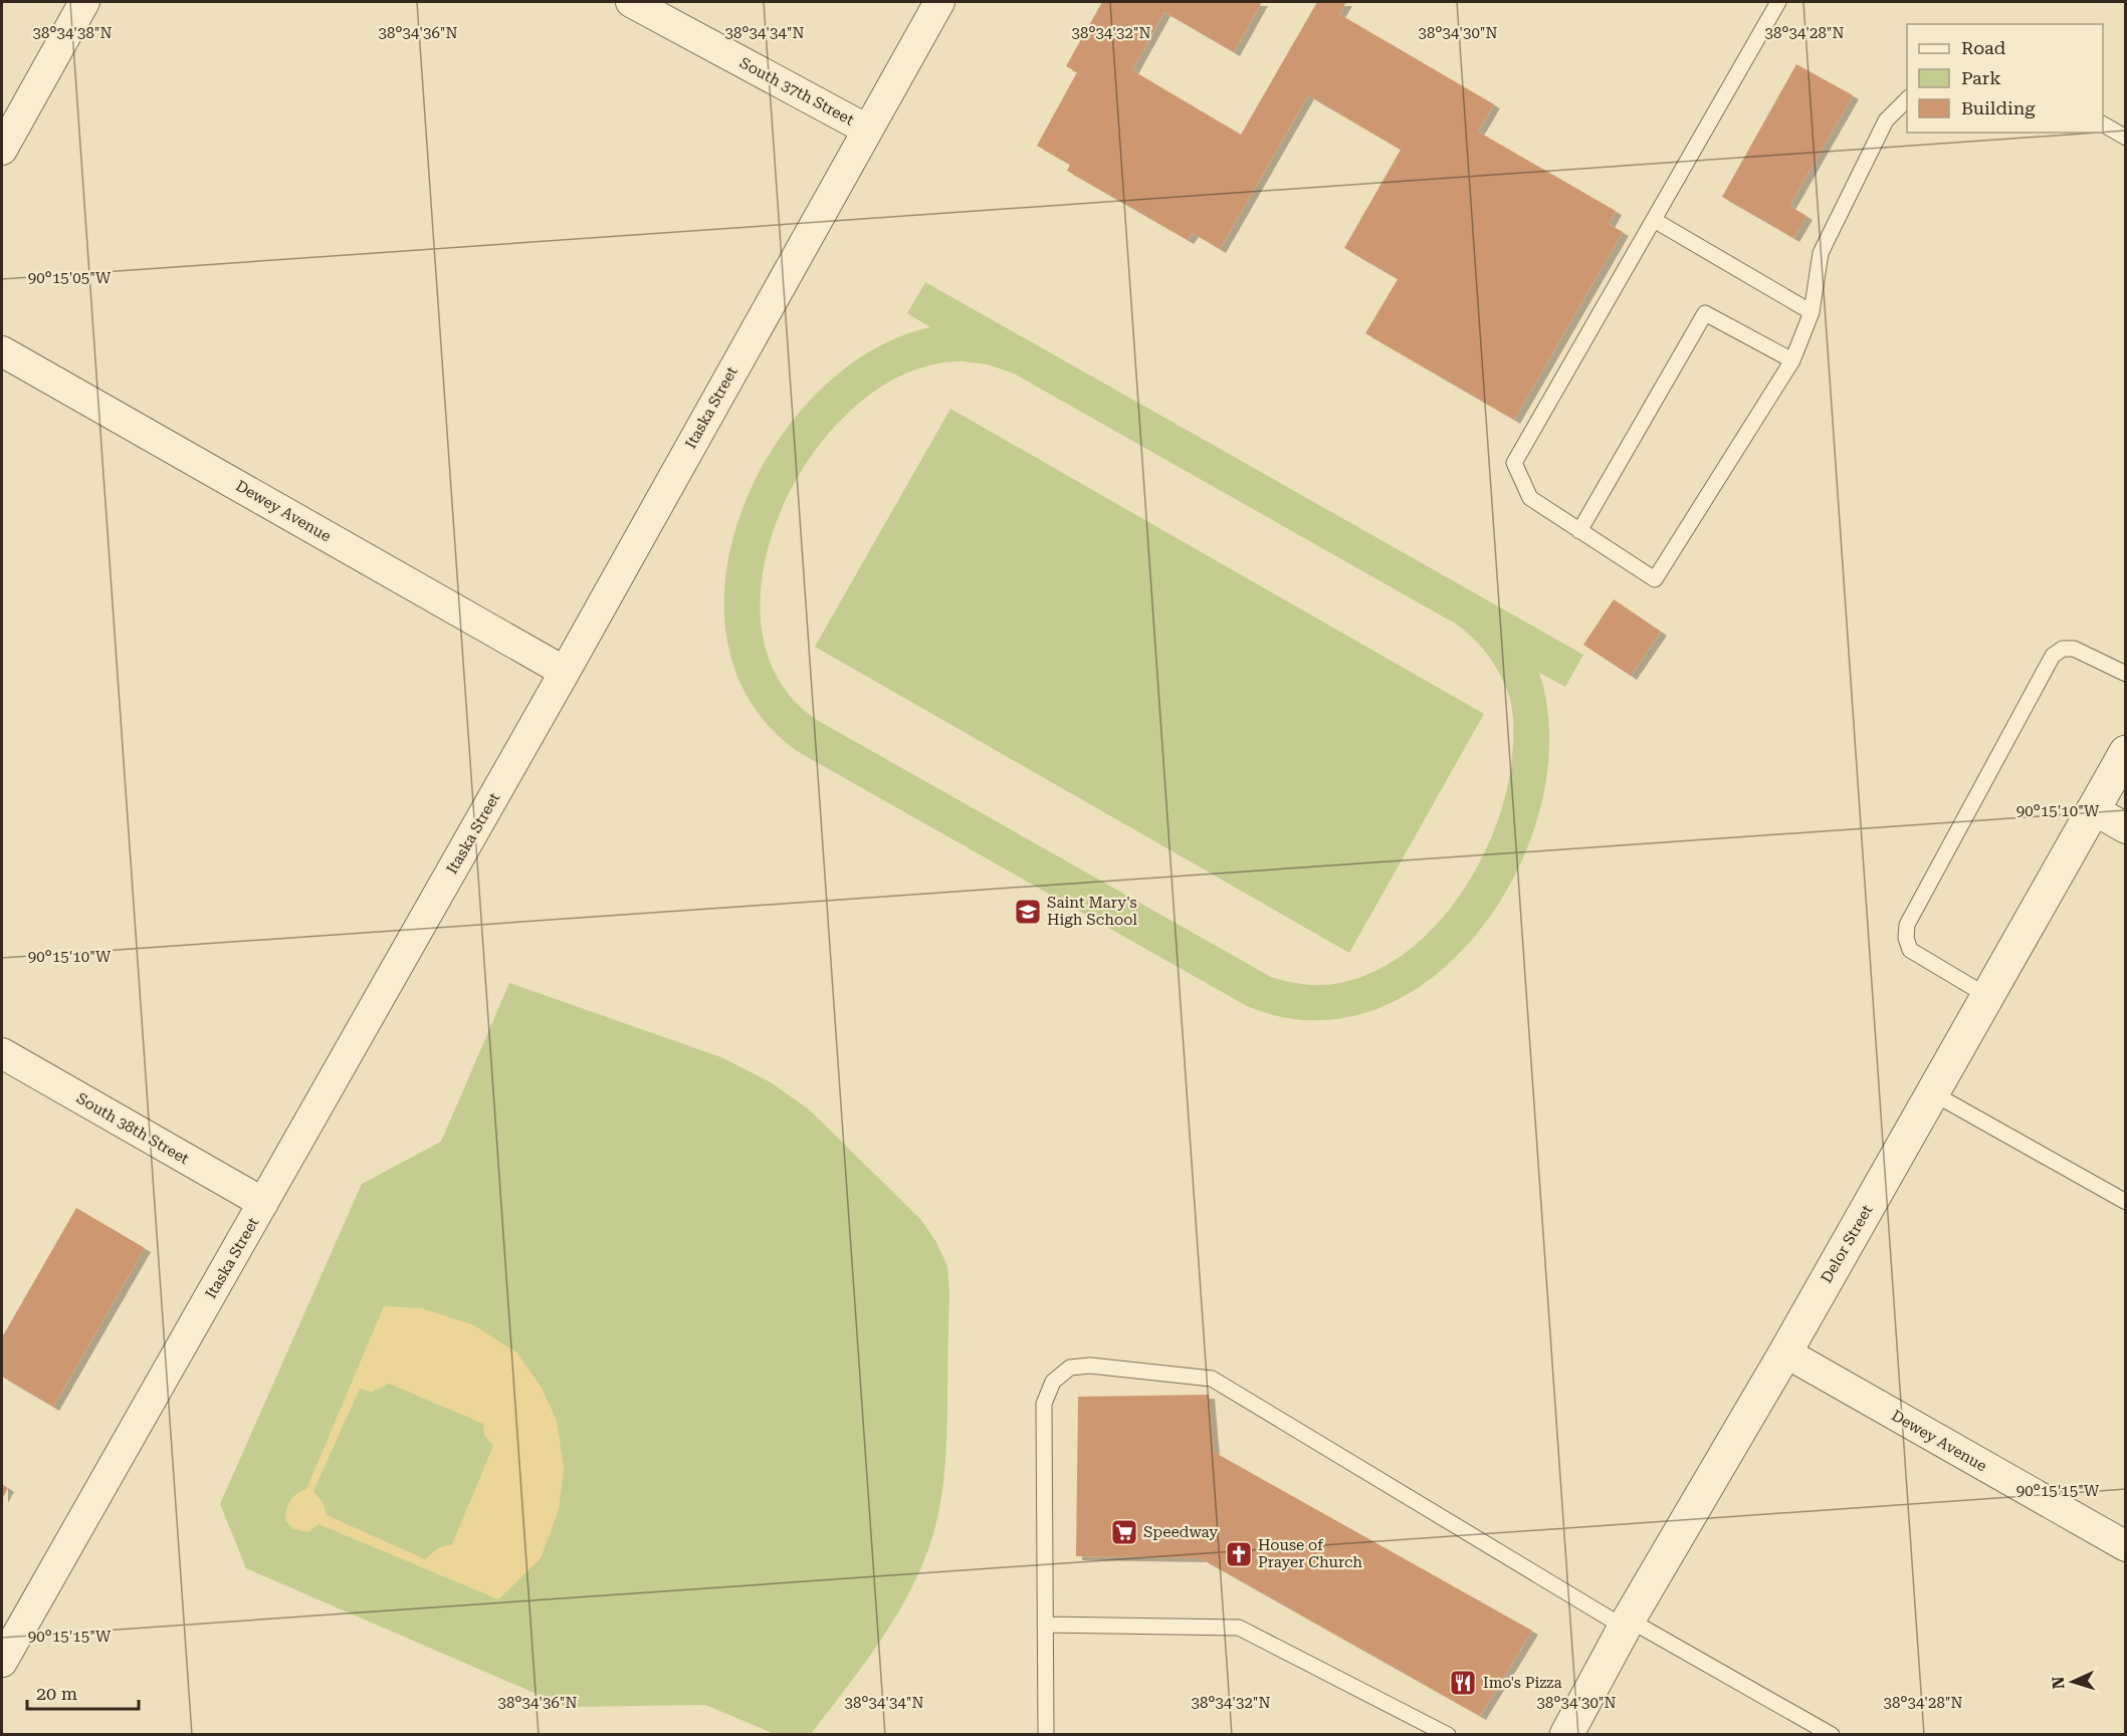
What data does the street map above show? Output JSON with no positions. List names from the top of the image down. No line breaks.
{"streets":{"street":["South 37th Street","Itaska Street","Dewey Avenue","South 38th Street","Delor Street"]},"crossings":[["South 37th Street","Itaska Street"],["Itaska Street","Dewey Avenue"],["Itaska Street","South 38th Street"],["Dewey Avenue","Delor Street"]],"places":{"school or university":["Saint Mary's High School"],"supermarket":["Speedway"],"church":["House of Prayer Church"],"restaurant":["Imo's Pizza"]},"legend":["Road","Park","Building"],"scale_bar":"20 m","north":"left","coordinates":["38°34'38\"N","38°34'36\"N","38°34'34\"N","38°34'32\"N","38°34'30\"N","38°34'28\"N","90°15'05\"W","90°15'10\"W","90°15'15\"W"]}
